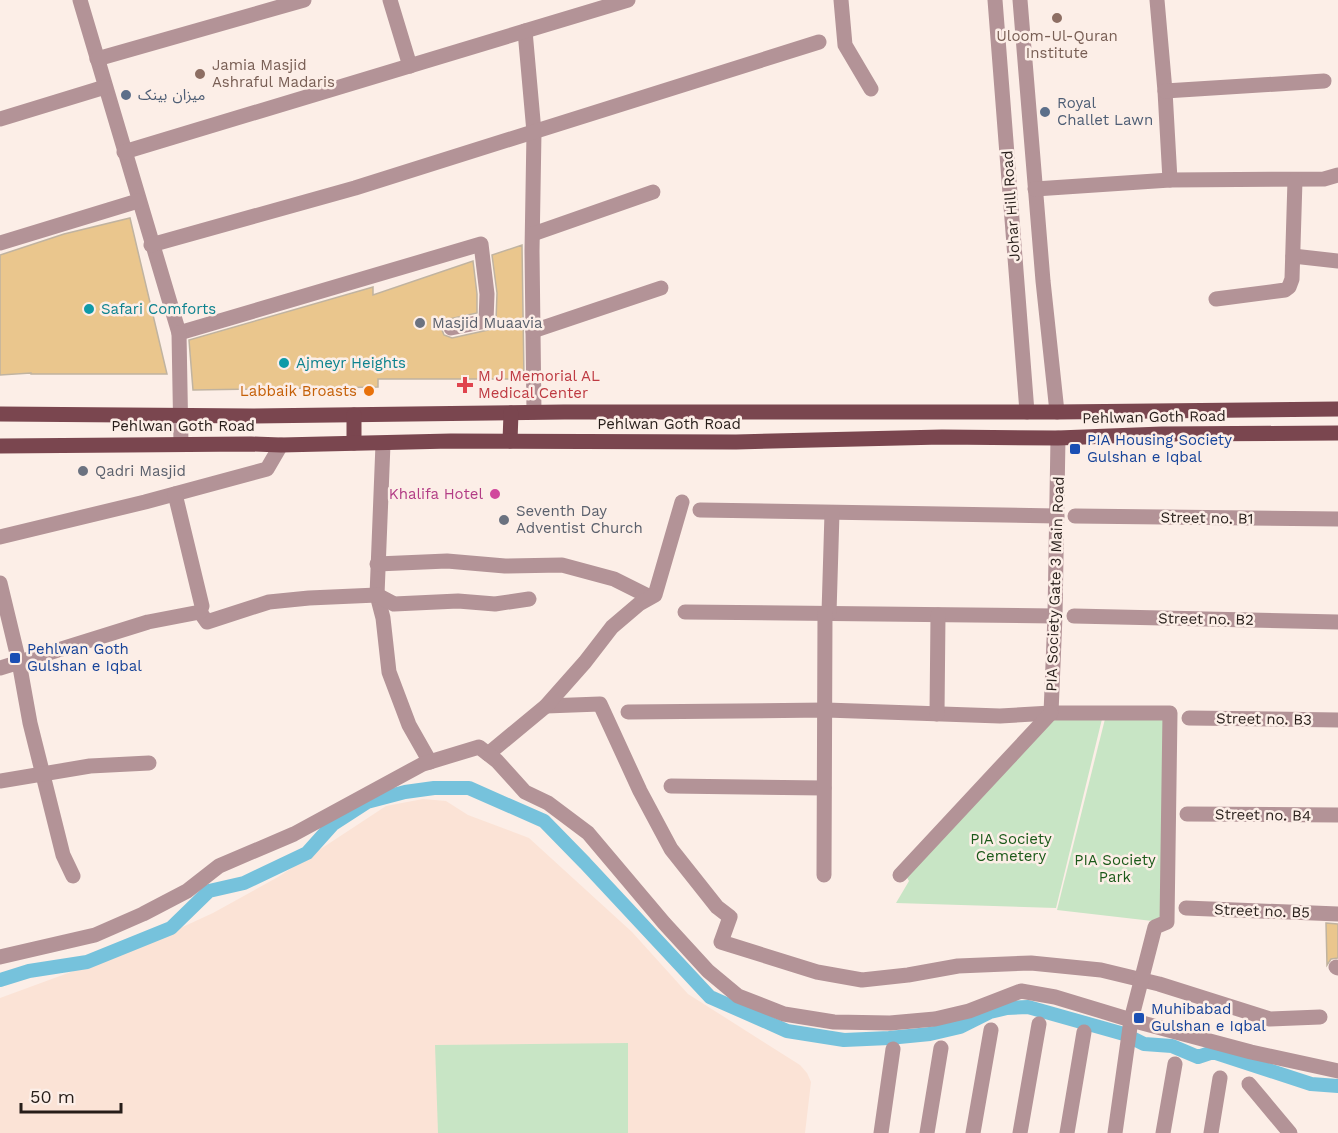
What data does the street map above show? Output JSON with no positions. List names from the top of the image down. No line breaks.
{"streets":{"main road":["Pehlwan Goth Road"],"street":["Johar Hill Road","Street no. B1","PIA Society Gate 3 Main Road","Street no. B2","Street no. B3","Street no. B4","Street no. B5"]},"crossings":[["Johar Hill Road","Pehlwan Goth Road"],["Pehlwan Goth Road","PIA Society Gate 3 Main Road"]],"parks":["PIA Society Cemetery","PIA Society Park"],"places":{"other":["Uloom-Ul-Quran Institute","Jamia Masjid Ashraful Madaris","میزان بینک","Royal Challet Lawn","Safari Comforts","Masjid Muaavia","Ajmeyr Heights","Labbaik Broasts","Qadri Masjid","Khalifa Hotel","Seventh Day Adventist Church"],"health":["M J Memorial AL Medical Center"],"transit":["PIA Housing Society Gulshan e Iqbal","Pehlwan Goth Gulshan e Iqbal","Muhibabad Gulshan e Iqbal"]},"scale_bar":"50 m"}
